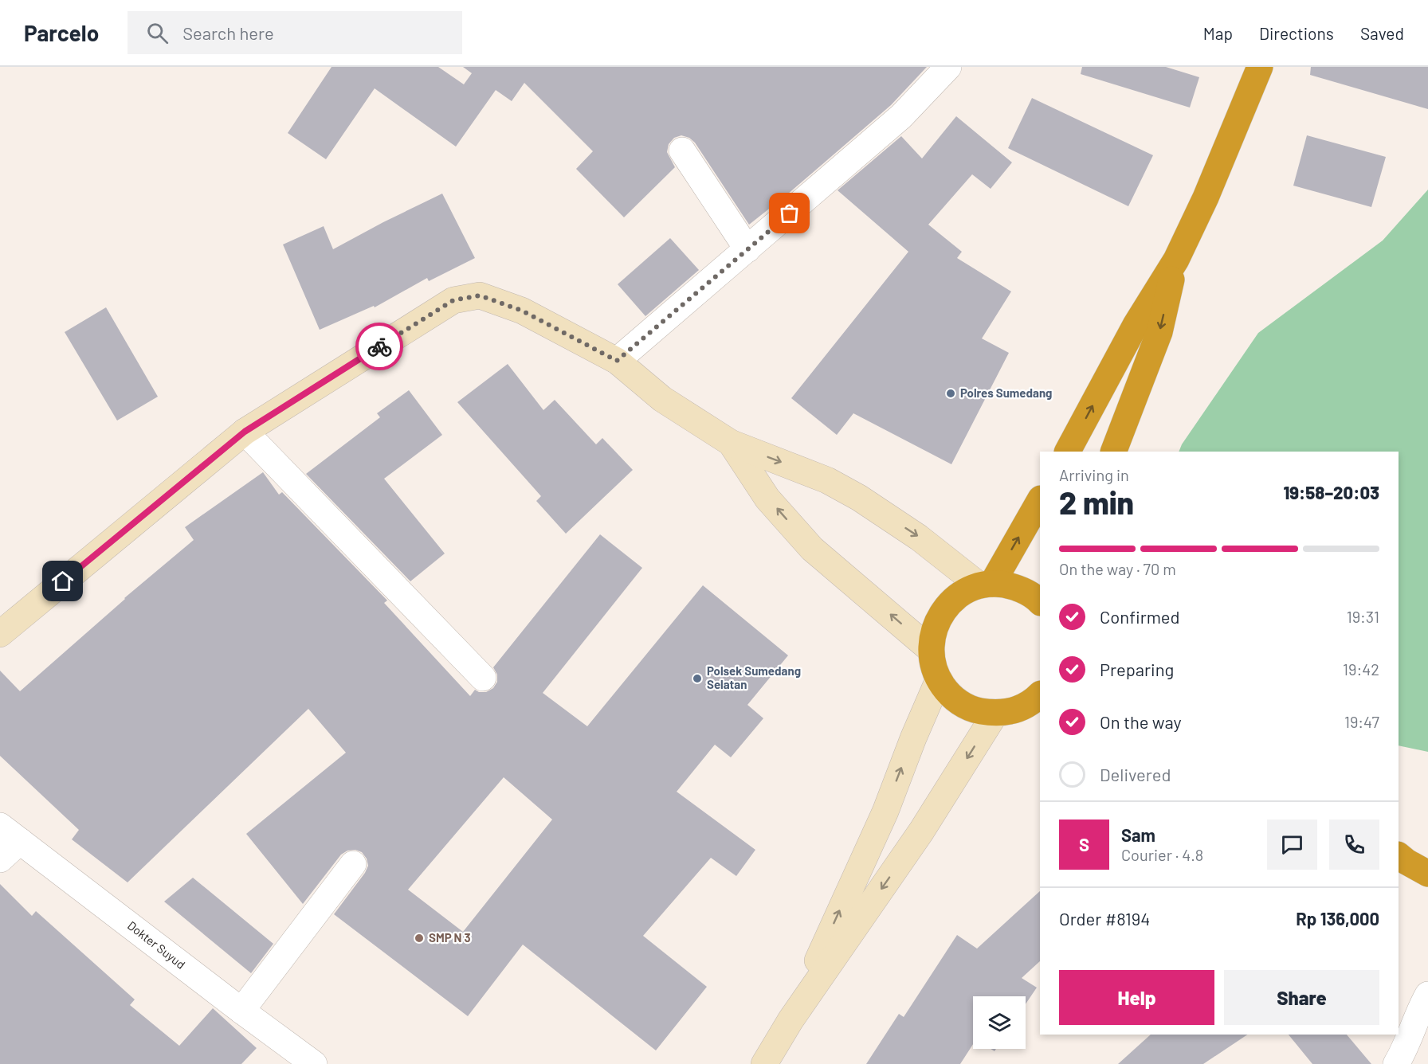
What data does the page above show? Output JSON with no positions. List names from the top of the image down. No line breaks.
{"streets":{"street":["Dokter Suyud"]},"places":["Polres Sumedang","Polsek Sumedang Selatan","SMP N 3"],"page":{"header":"Parcelo","search":"Search here","nav":["Map","Directions","Saved"],"heading":["2 min","Arriving in","19:58–20:03"],"panel":["Sam","Courier · 4.8","Order #8194","Rp 136,000"],"bar":"On the way · 70 m","list":[["Confirmed","19:31"],["Preparing","19:42"],["On the way","19:47"],"Delivered"],"round":"S","buttons":["Help","Share"]}}
